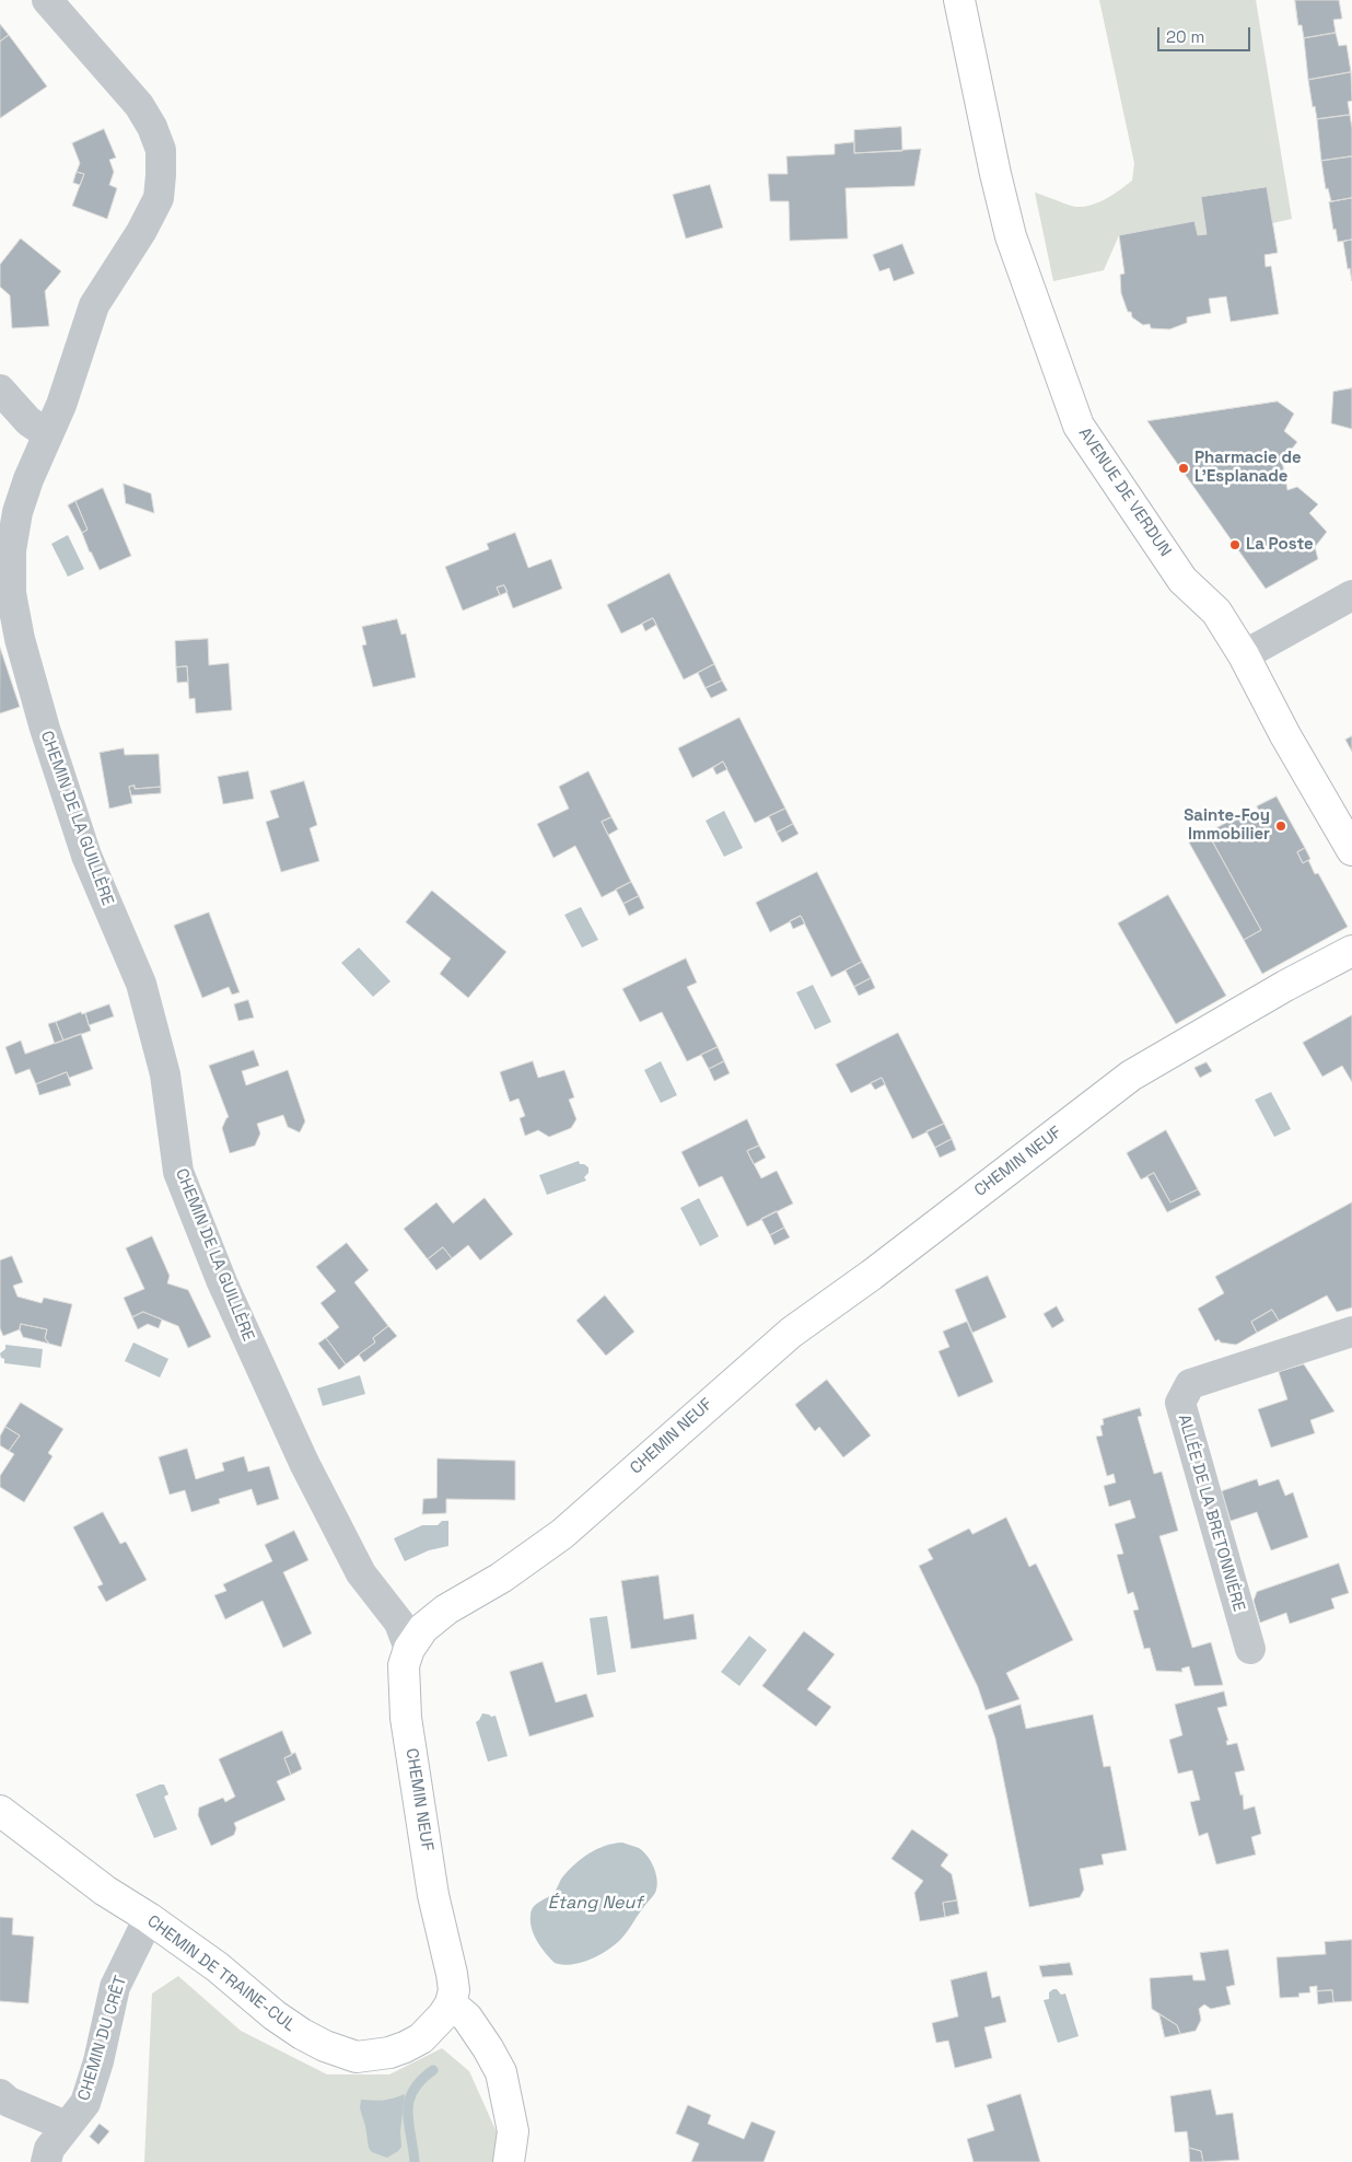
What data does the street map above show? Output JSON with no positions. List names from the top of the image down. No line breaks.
{"streets":{"street":["AVENUE DE VERDUN","CHEMIN DE LA GUILLÈRE","CHEMIN NEUF","ALLÉE DE LA BRETONNIÈRE","CHEMIN DE TRAINE-CUL","CHEMIN DU CRÊT"]},"crossings":[["CHEMIN DE LA GUILLÈRE","CHEMIN NEUF"],["CHEMIN NEUF","CHEMIN DE TRAINE-CUL"],["CHEMIN DE TRAINE-CUL","CHEMIN DU CRÊT"]],"water":["Étang Neuf"],"places":["Pharmacie de L'Esplanade","La Poste","Sainte-Foy Immobilier"],"scale_bar":"20 m"}
